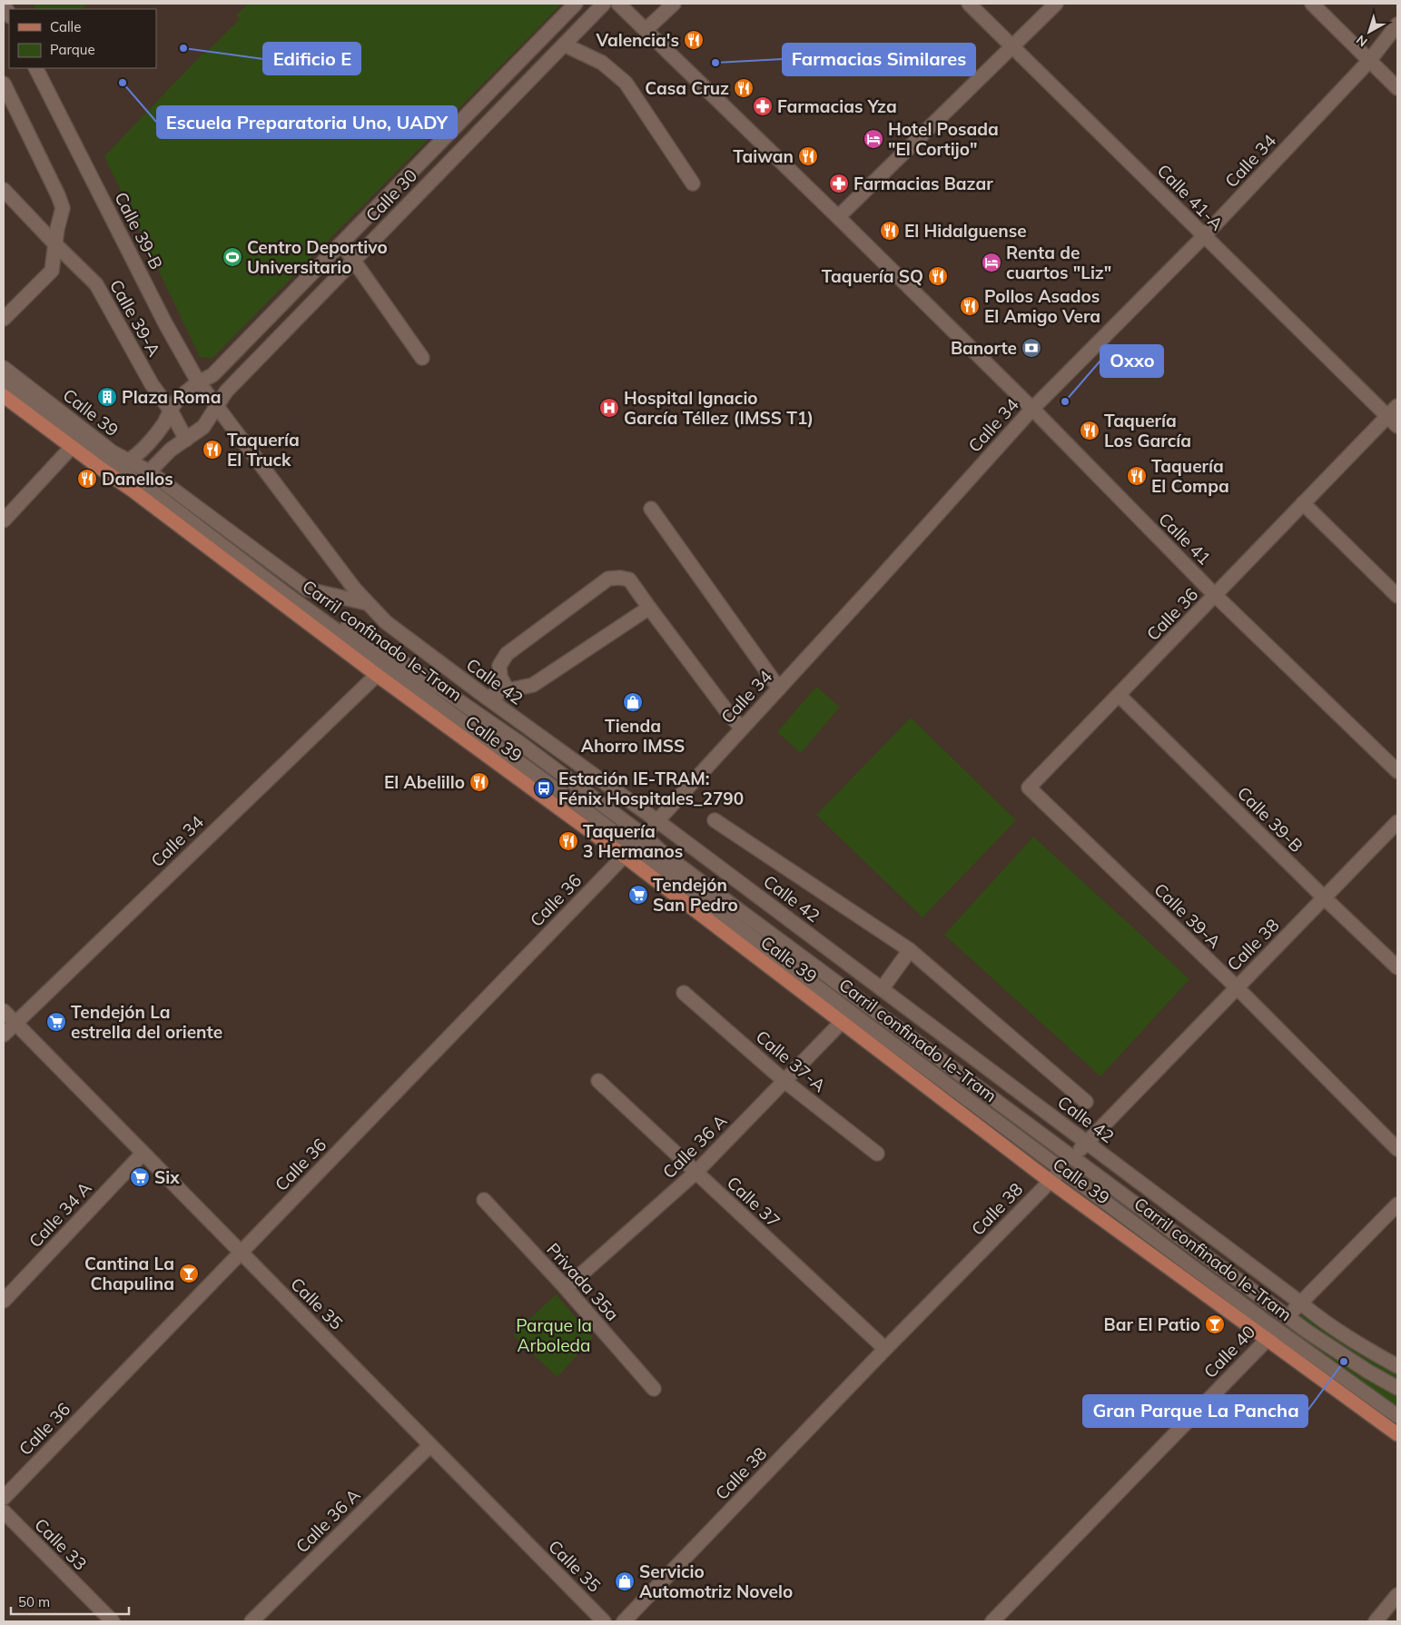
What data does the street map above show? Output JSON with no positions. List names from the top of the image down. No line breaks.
{"streets":{"main road":["Calle 39"],"street":["Calle 34","Calle 30","Calle 41-A","Calle 39-B","Calle 39-A","Calle 41","Calle 36","Carril confinado Ie-Tram","Calle 42","Calle 38","Calle 37-A","Calle 36 A","Calle 37","Calle 34 A","Privada 35a","Calle 35","Calle 40","Calle 33"]},"crossings":[["Calle 34","Calle 41-A"],["Calle 34","Calle 39"],["Calle 34","Calle 41"],["Calle 34","Calle 36"],["Calle 34","Carril confinado Ie-Tram"],["Calle 34","Calle 42"],["Calle 34","Calle 35"],["Calle 30","Calle 39-B"],["Calle 30","Calle 39-A"],["Calle 30","Calle 39"],["Calle 30","Carril confinado Ie-Tram"],["Calle 30","Calle 42"],["Calle 41-A","Calle 36"],["Calle 39-B","Calle 36"],["Calle 39-B","Calle 42"],["Calle 39-B","Calle 38"],["Calle 39-A","Calle 36"],["Calle 39-A","Calle 38"],["Calle 39","Calle 36"],["Calle 39","Carril confinado Ie-Tram"],["Calle 39","Calle 42"],["Calle 39","Calle 38"],["Calle 39","Calle 36 A"],["Calle 39","Calle 40"],["Calle 41","Calle 36"],["Calle 36","Carril confinado Ie-Tram"],["Calle 36","Calle 35"],["Carril confinado Ie-Tram","Calle 38"],["Carril confinado Ie-Tram","Calle 40"],["Calle 42","Calle 38"],["Calle 42","Calle 40"],["Calle 38","Calle 37"],["Calle 37-A","Calle 36 A"],["Calle 36 A","Calle 37"],["Calle 36 A","Privada 35a"],["Calle 36 A","Calle 35"],["Calle 34 A","Calle 35"]],"parks":["Parque la Arboleda"],"places":{"restaurant":["Valencia's","Casa Cruz","Taiwan","El Hidalguense","Taquería SQ","Pollos Asados El Amigo Vera","Taquería Los García","Taquería El Truck","Taquería El Compa","Danellos","El Abelillo","Taquería 3 Hermanos"],"other":["Edificio E","Farmacias Similares","Escuela Preparatoria Uno, UADY","Oxxo","Gran Parque La Pancha"],"pharmacy":["Farmacias Yza","Farmacias Bazar"],"hotel":["Hotel Posada \"El Cortijo\"","Renta de cuartos \"Liz\""],"sports":["Centro Deportivo Universitario"],"bank":["Banorte"],"building":["Plaza Roma"],"hospital":["Hospital Ignacio García Téllez (IMSS T1)"],"shop":["Tienda Ahorro IMSS","Servicio Automotriz Novelo"],"bus stop":["Estación IE-TRAM: Fénix Hospitales_2790"],"supermarket":["Tendejón San Pedro","Tendejón La estrella del oriente","Six"],"bar":["Cantina La Chapulina","Bar El Patio"]},"legend":["Calle","Parque"],"scale_bar":"50 m","north":"bottom left"}
